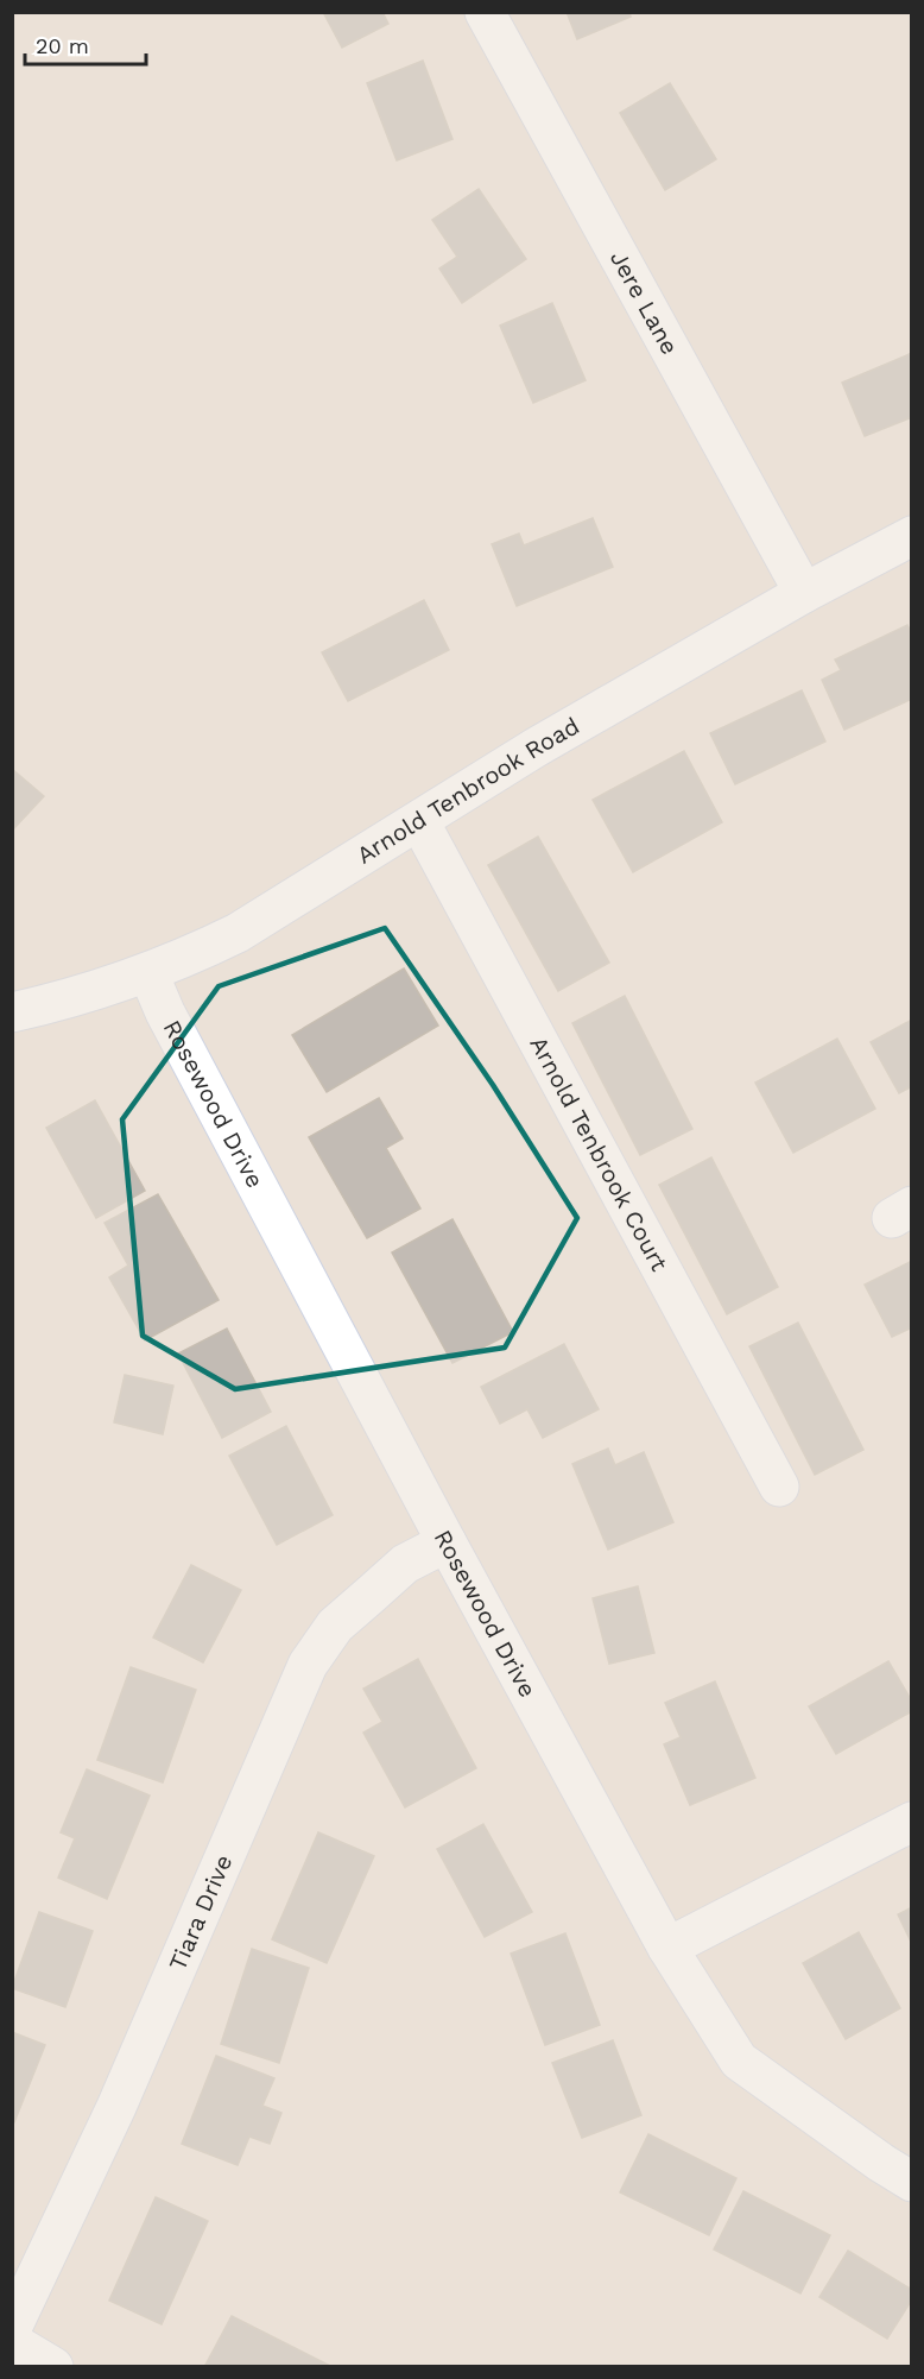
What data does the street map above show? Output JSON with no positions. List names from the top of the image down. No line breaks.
{"streets":{"street":["Jere Lane","Arnold Tenbrook Road","Rosewood Drive","Arnold Tenbrook Court","Tiara Drive"]},"crossings":[["Jere Lane","Arnold Tenbrook Road"],["Arnold Tenbrook Road","Rosewood Drive"],["Arnold Tenbrook Road","Arnold Tenbrook Court"],["Rosewood Drive","Tiara Drive"]],"scale_bar":"20 m"}
